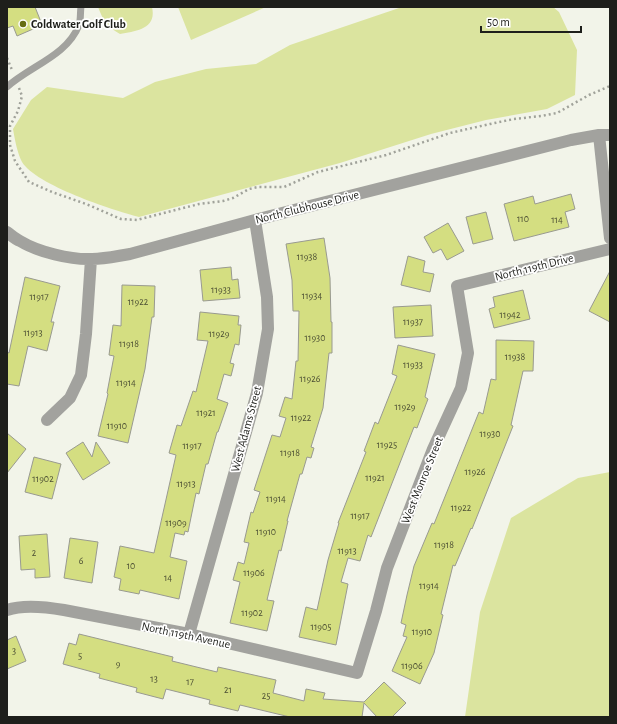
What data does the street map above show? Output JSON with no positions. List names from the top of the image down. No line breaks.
{"streets":{"street":["North Clubhouse Drive","North 119th Drive","West Adams Street","West Monroe Street","North 119th Avenue"]},"crossings":[["North Clubhouse Drive","West Adams Street"],["North 119th Drive","West Monroe Street"],["West Adams Street","North 119th Avenue"],["West Monroe Street","North 119th Avenue"]],"places":["Coldwater Golf Club"],"house_numbers":["110","114","11938","11933","11934","11917","11922","11942","11937","11913","11929","11930","11918","11938","11933","11926","11914","11929","11921","11922","11910","11930","11925","11917","11918","11926","11921","11902","11913","11914","11922","11917","11909","11910","11918","11913","2","6","10","11906","14","11914","11902","11905","11910","3","5","9","11906","13","17","21","25"],"scale_bar":"50 m"}
